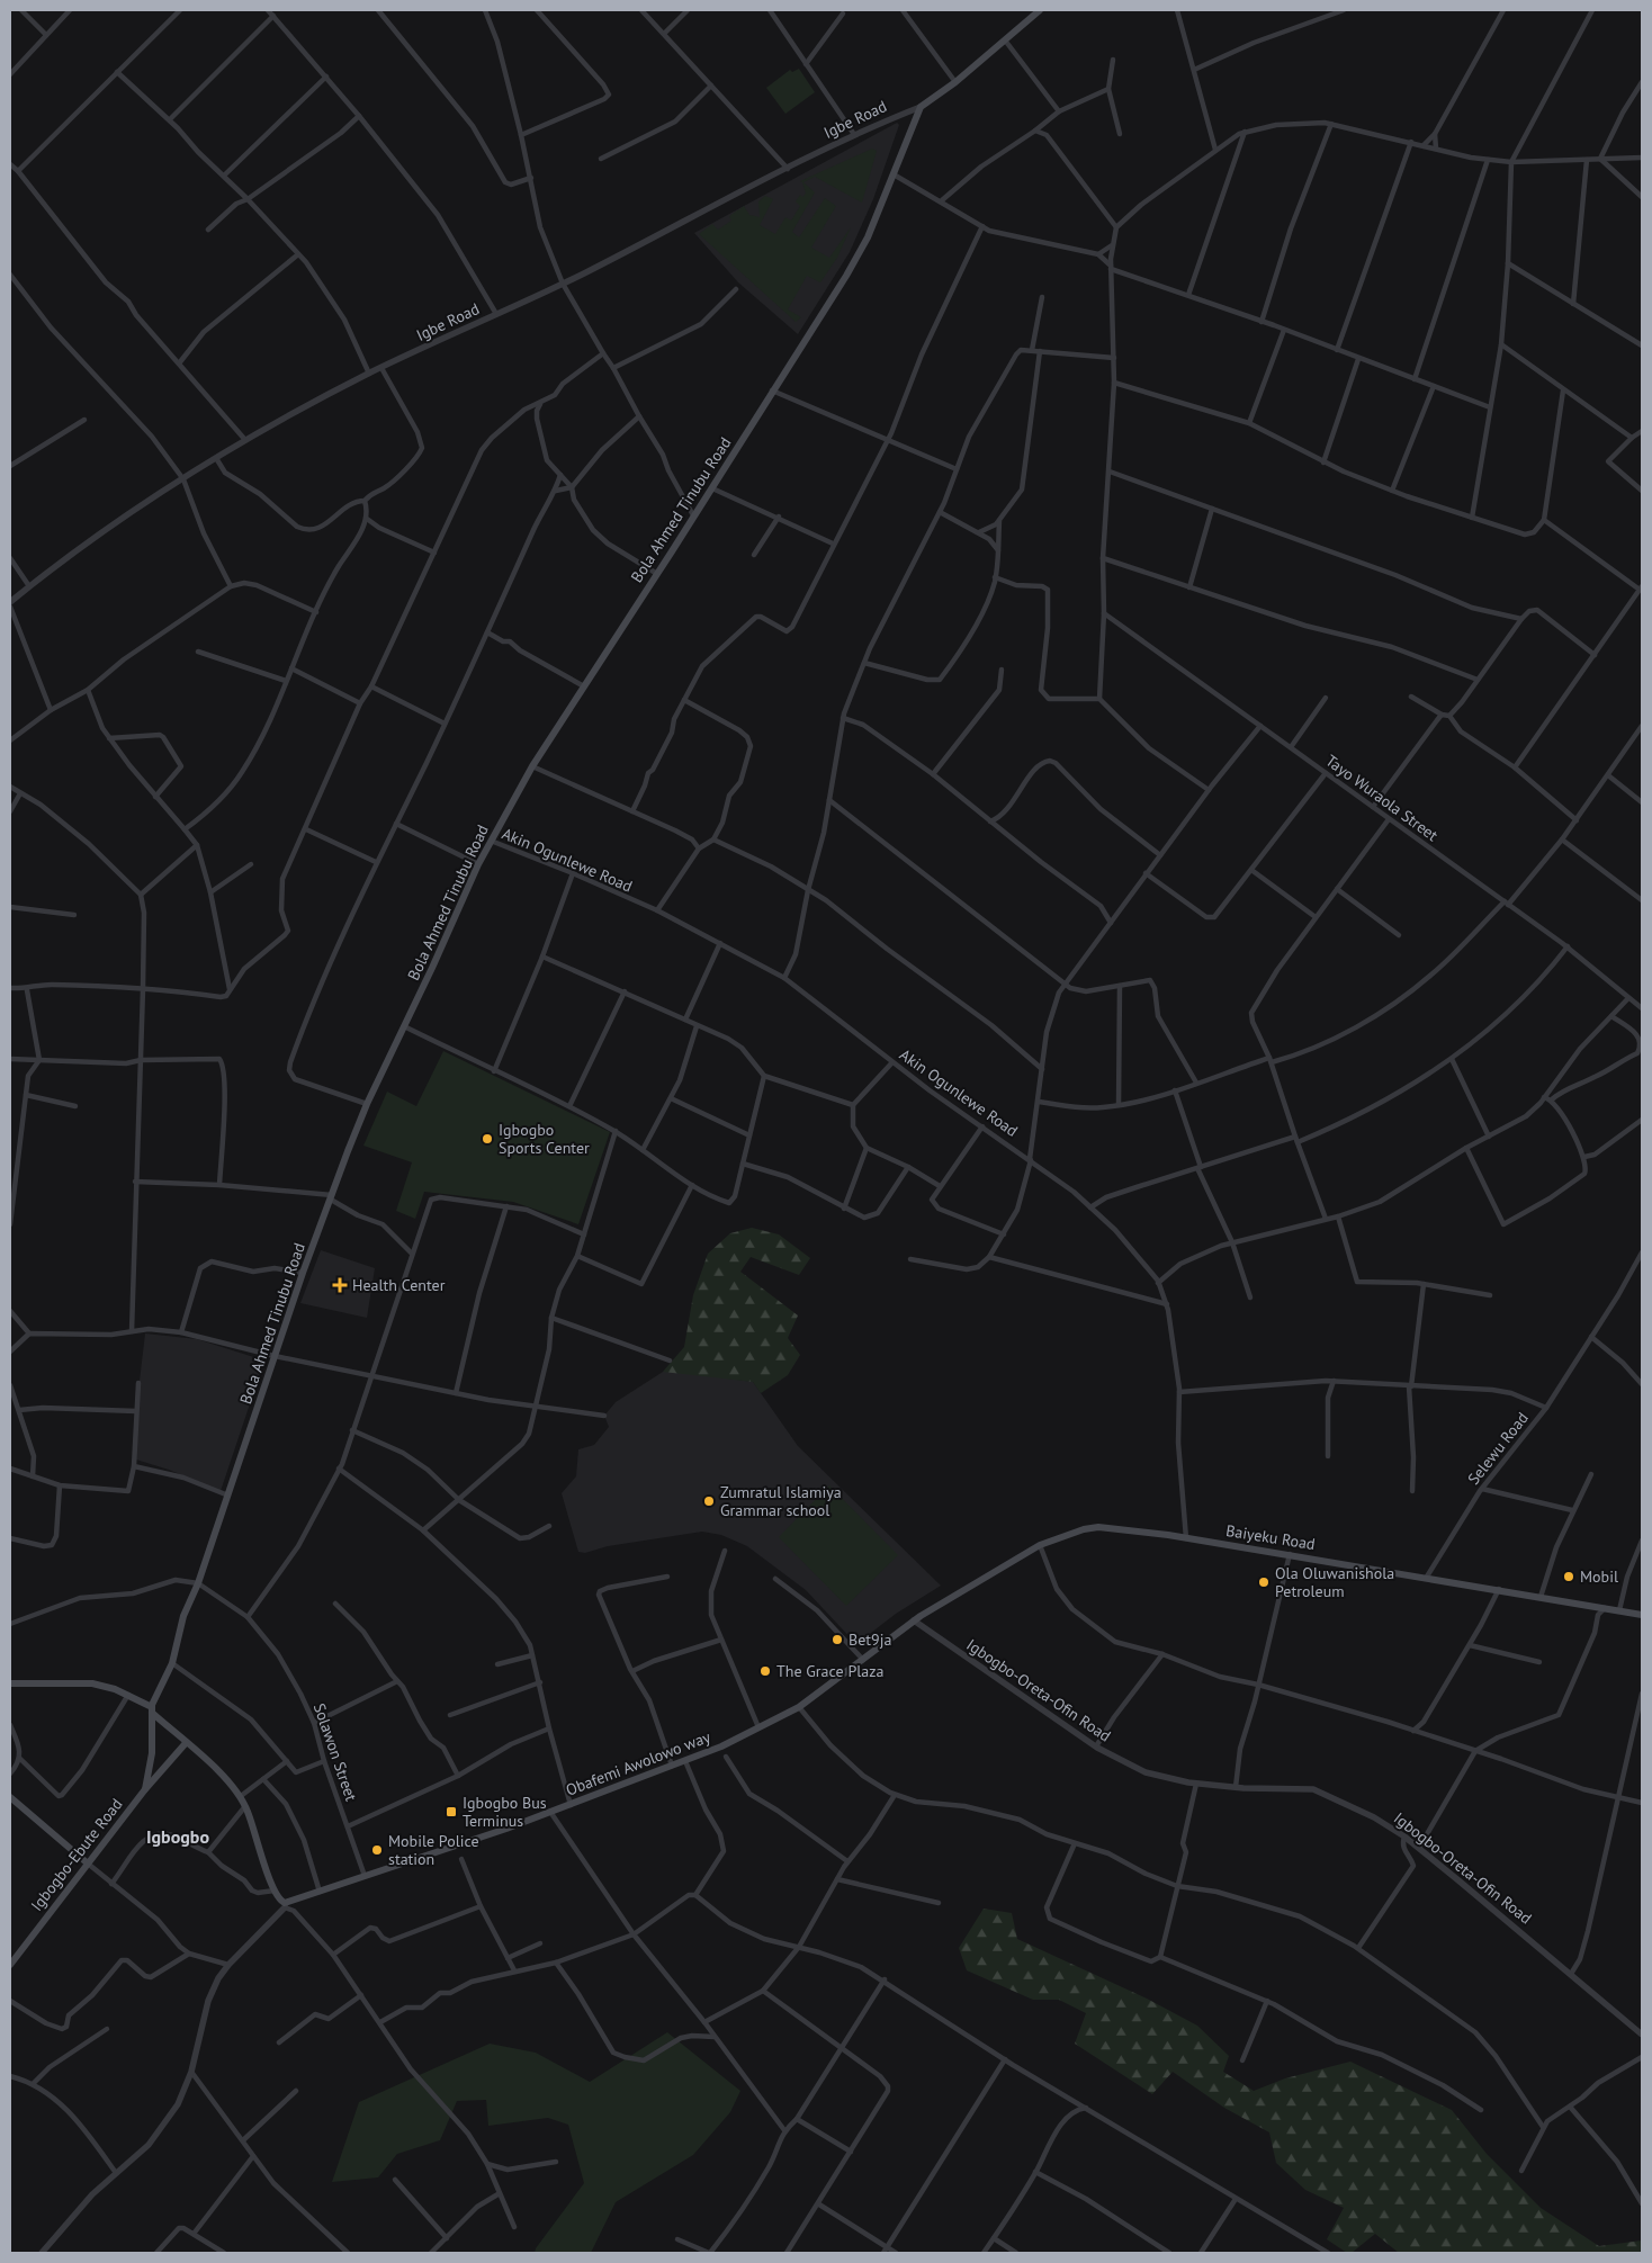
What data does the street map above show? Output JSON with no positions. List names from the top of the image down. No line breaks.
{"streets":{"main road":["Bola Ahmed Tinubu Road","Baiyeku Road","Obafemi Awolowo way","Igbogbo-Ebute Road"],"street":["Igbe Road","Tayo Wuraola Street","Akin Ogunlewe Road","Selewu Road","Igbogbo-Oreta-Ofin Road","Solawon Street"]},"crossings":[["Igbe Road","Bola Ahmed Tinubu Road"],["Bola Ahmed Tinubu Road","Akin Ogunlewe Road"],["Bola Ahmed Tinubu Road","Solawon Street"],["Bola Ahmed Tinubu Road","Igbogbo-Ebute Road"],["Akin Ogunlewe Road","Baiyeku Road"],["Selewu Road","Baiyeku Road"],["Baiyeku Road","Igbogbo-Oreta-Ofin Road"],["Baiyeku Road","Obafemi Awolowo way"],["Igbogbo-Oreta-Ofin Road","Obafemi Awolowo way"],["Solawon Street","Obafemi Awolowo way"]],"districts":["Igbogbo"],"places":{"other":["Igbogbo Sports Center","Zumratul Islamiya Grammar school","Mobil","Ola Oluwanishola Petroleum","Bet9ja","The Grace Plaza","Mobile Police station"],"health":["Health Center"],"transit":["Igbogbo Bus Terminus"]}}
